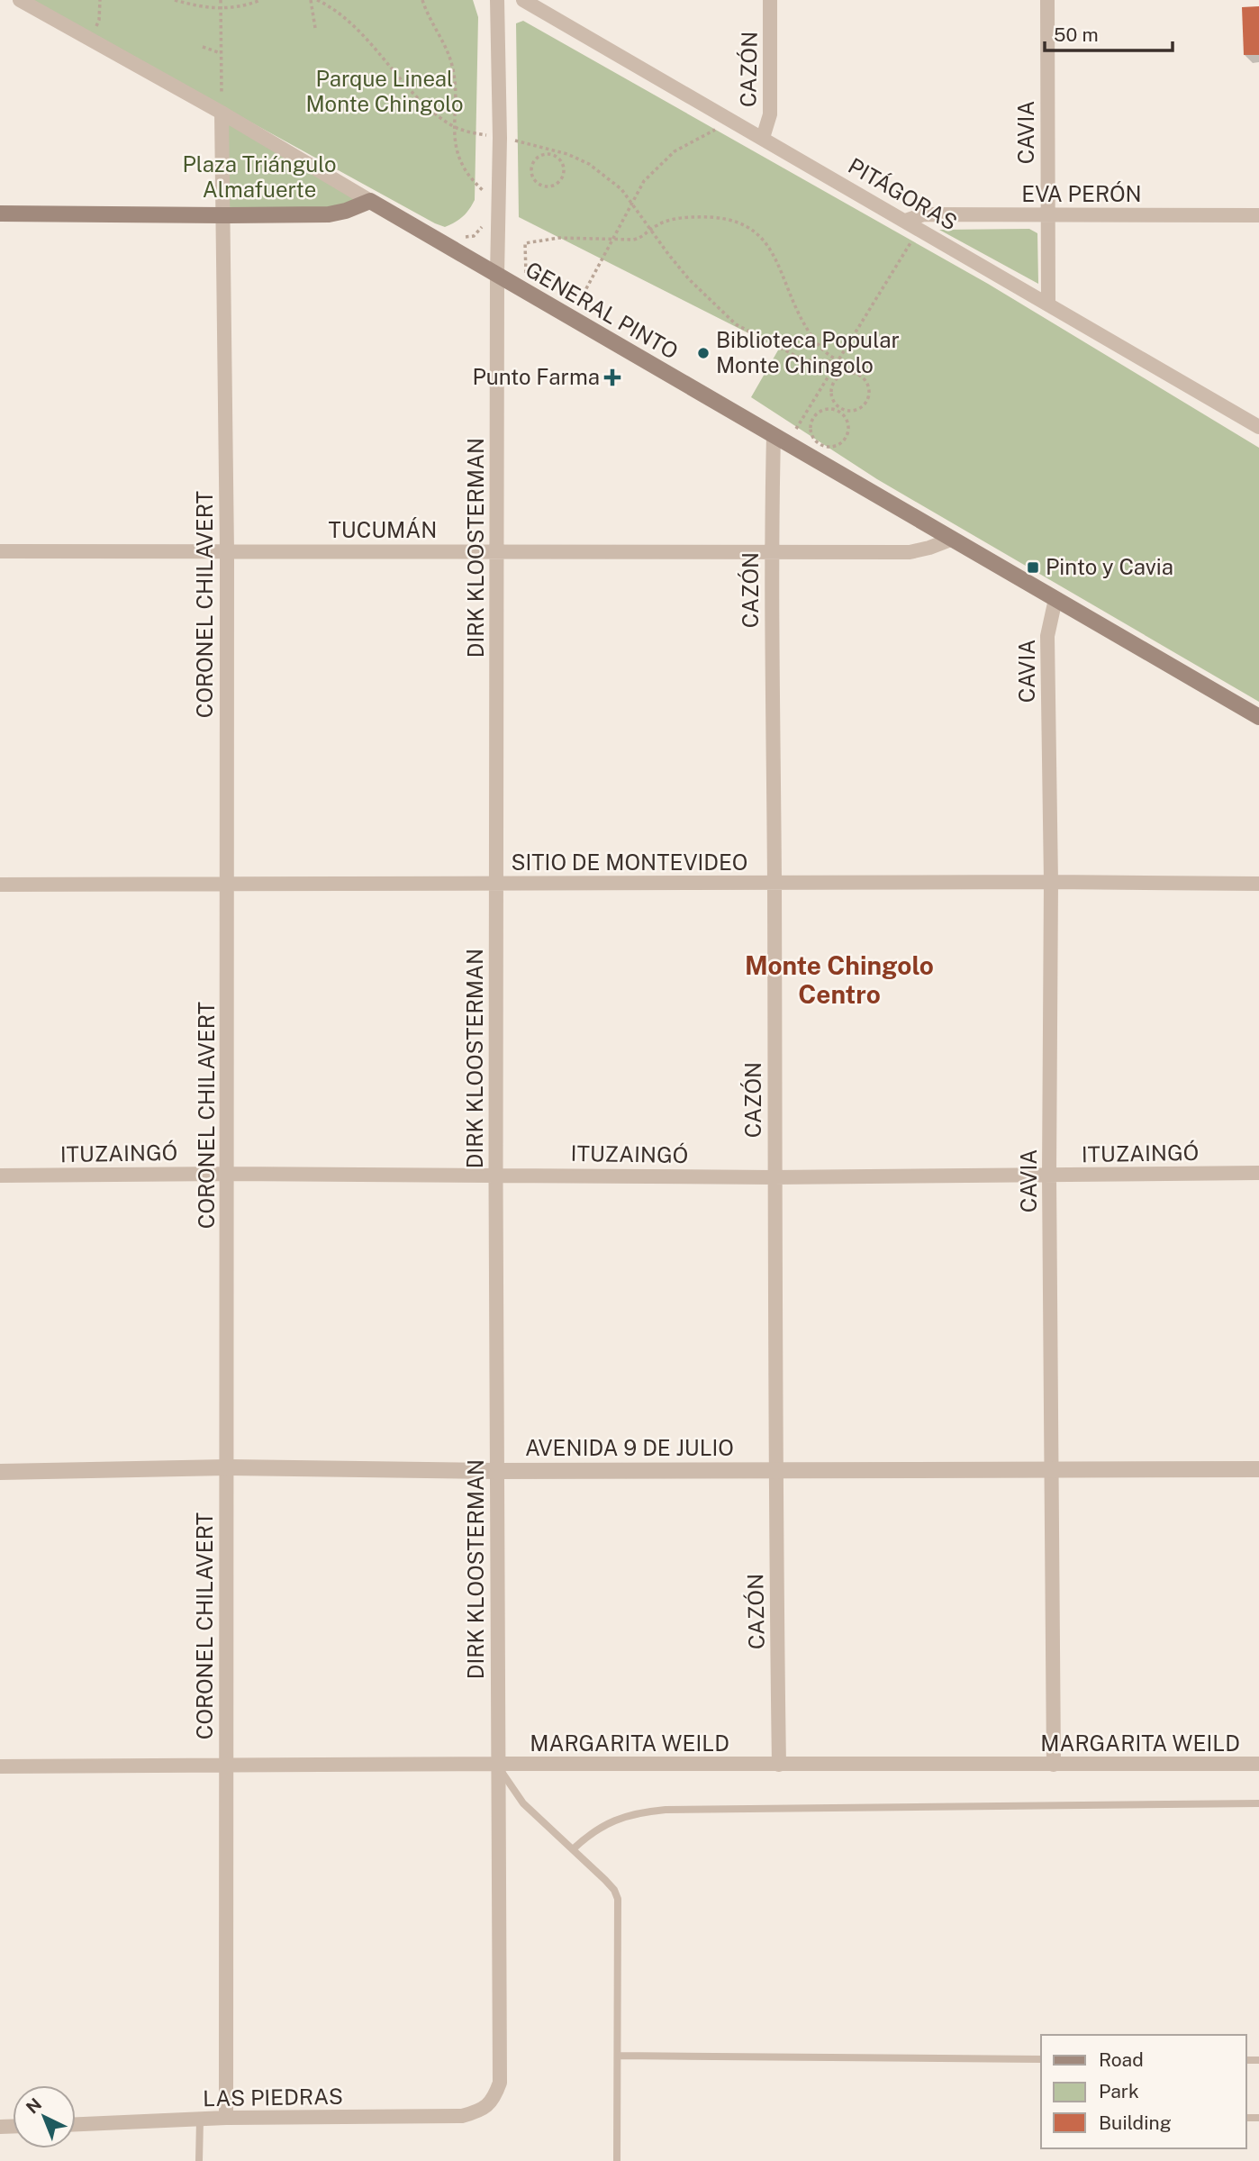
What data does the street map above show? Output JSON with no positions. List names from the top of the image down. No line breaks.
{"streets":{"main road":["GENERAL PINTO"],"street":["CAZÓN","CAVIA","PITÁGORAS","EVA PERÓN","TUCUMÁN","DIRK KLOOSTERMAN","CORONEL CHILAVERT","SITIO DE MONTEVIDEO","ITUZAINGÓ","AVENIDA 9 DE JULIO","MARGARITA WEILD","LAS PIEDRAS"]},"crossings":[["CAZÓN","PITÁGORAS"],["CAZÓN","GENERAL PINTO"],["CAZÓN","TUCUMÁN"],["CAZÓN","SITIO DE MONTEVIDEO"],["CAZÓN","ITUZAINGÓ"],["CAZÓN","AVENIDA 9 DE JULIO"],["CAZÓN","MARGARITA WEILD"],["CAVIA","PITÁGORAS"],["CAVIA","EVA PERÓN"],["CAVIA","GENERAL PINTO"],["CAVIA","SITIO DE MONTEVIDEO"],["CAVIA","ITUZAINGÓ"],["CAVIA","AVENIDA 9 DE JULIO"],["CAVIA","MARGARITA WEILD"],["PITÁGORAS","EVA PERÓN"],["GENERAL PINTO","TUCUMÁN"],["GENERAL PINTO","DIRK KLOOSTERMAN"],["GENERAL PINTO","CORONEL CHILAVERT"],["TUCUMÁN","DIRK KLOOSTERMAN"],["TUCUMÁN","CORONEL CHILAVERT"],["DIRK KLOOSTERMAN","SITIO DE MONTEVIDEO"],["DIRK KLOOSTERMAN","ITUZAINGÓ"],["DIRK KLOOSTERMAN","AVENIDA 9 DE JULIO"],["DIRK KLOOSTERMAN","MARGARITA WEILD"],["DIRK KLOOSTERMAN","LAS PIEDRAS"],["CORONEL CHILAVERT","SITIO DE MONTEVIDEO"],["CORONEL CHILAVERT","ITUZAINGÓ"],["CORONEL CHILAVERT","AVENIDA 9 DE JULIO"],["CORONEL CHILAVERT","MARGARITA WEILD"],["CORONEL CHILAVERT","LAS PIEDRAS"]],"districts":["Monte Chingolo Centro"],"parks":["Parque Lineal Monte Chingolo","Plaza Triángulo Almafuerte"],"places":{"other":["Biblioteca Popular Monte Chingolo"],"health":["Punto Farma"],"transit":["Pinto y Cavia"]},"legend":["Road","Park","Building"],"scale_bar":"50 m","north":"top left"}
